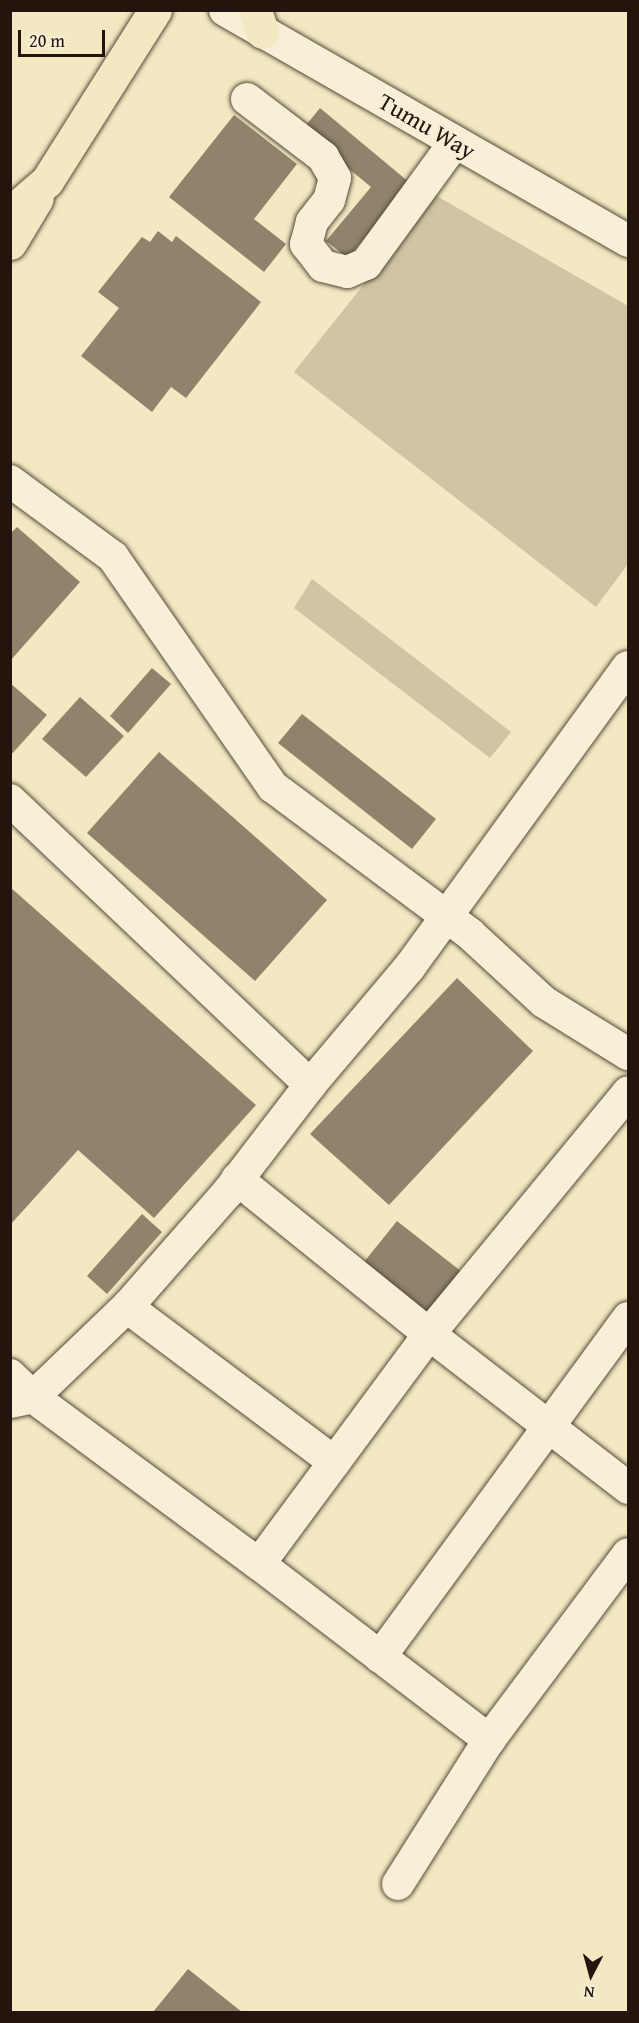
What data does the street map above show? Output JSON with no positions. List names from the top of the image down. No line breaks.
{"streets":{"street":["Tumu Way"]},"scale_bar":"20 m","north":"bottom"}
